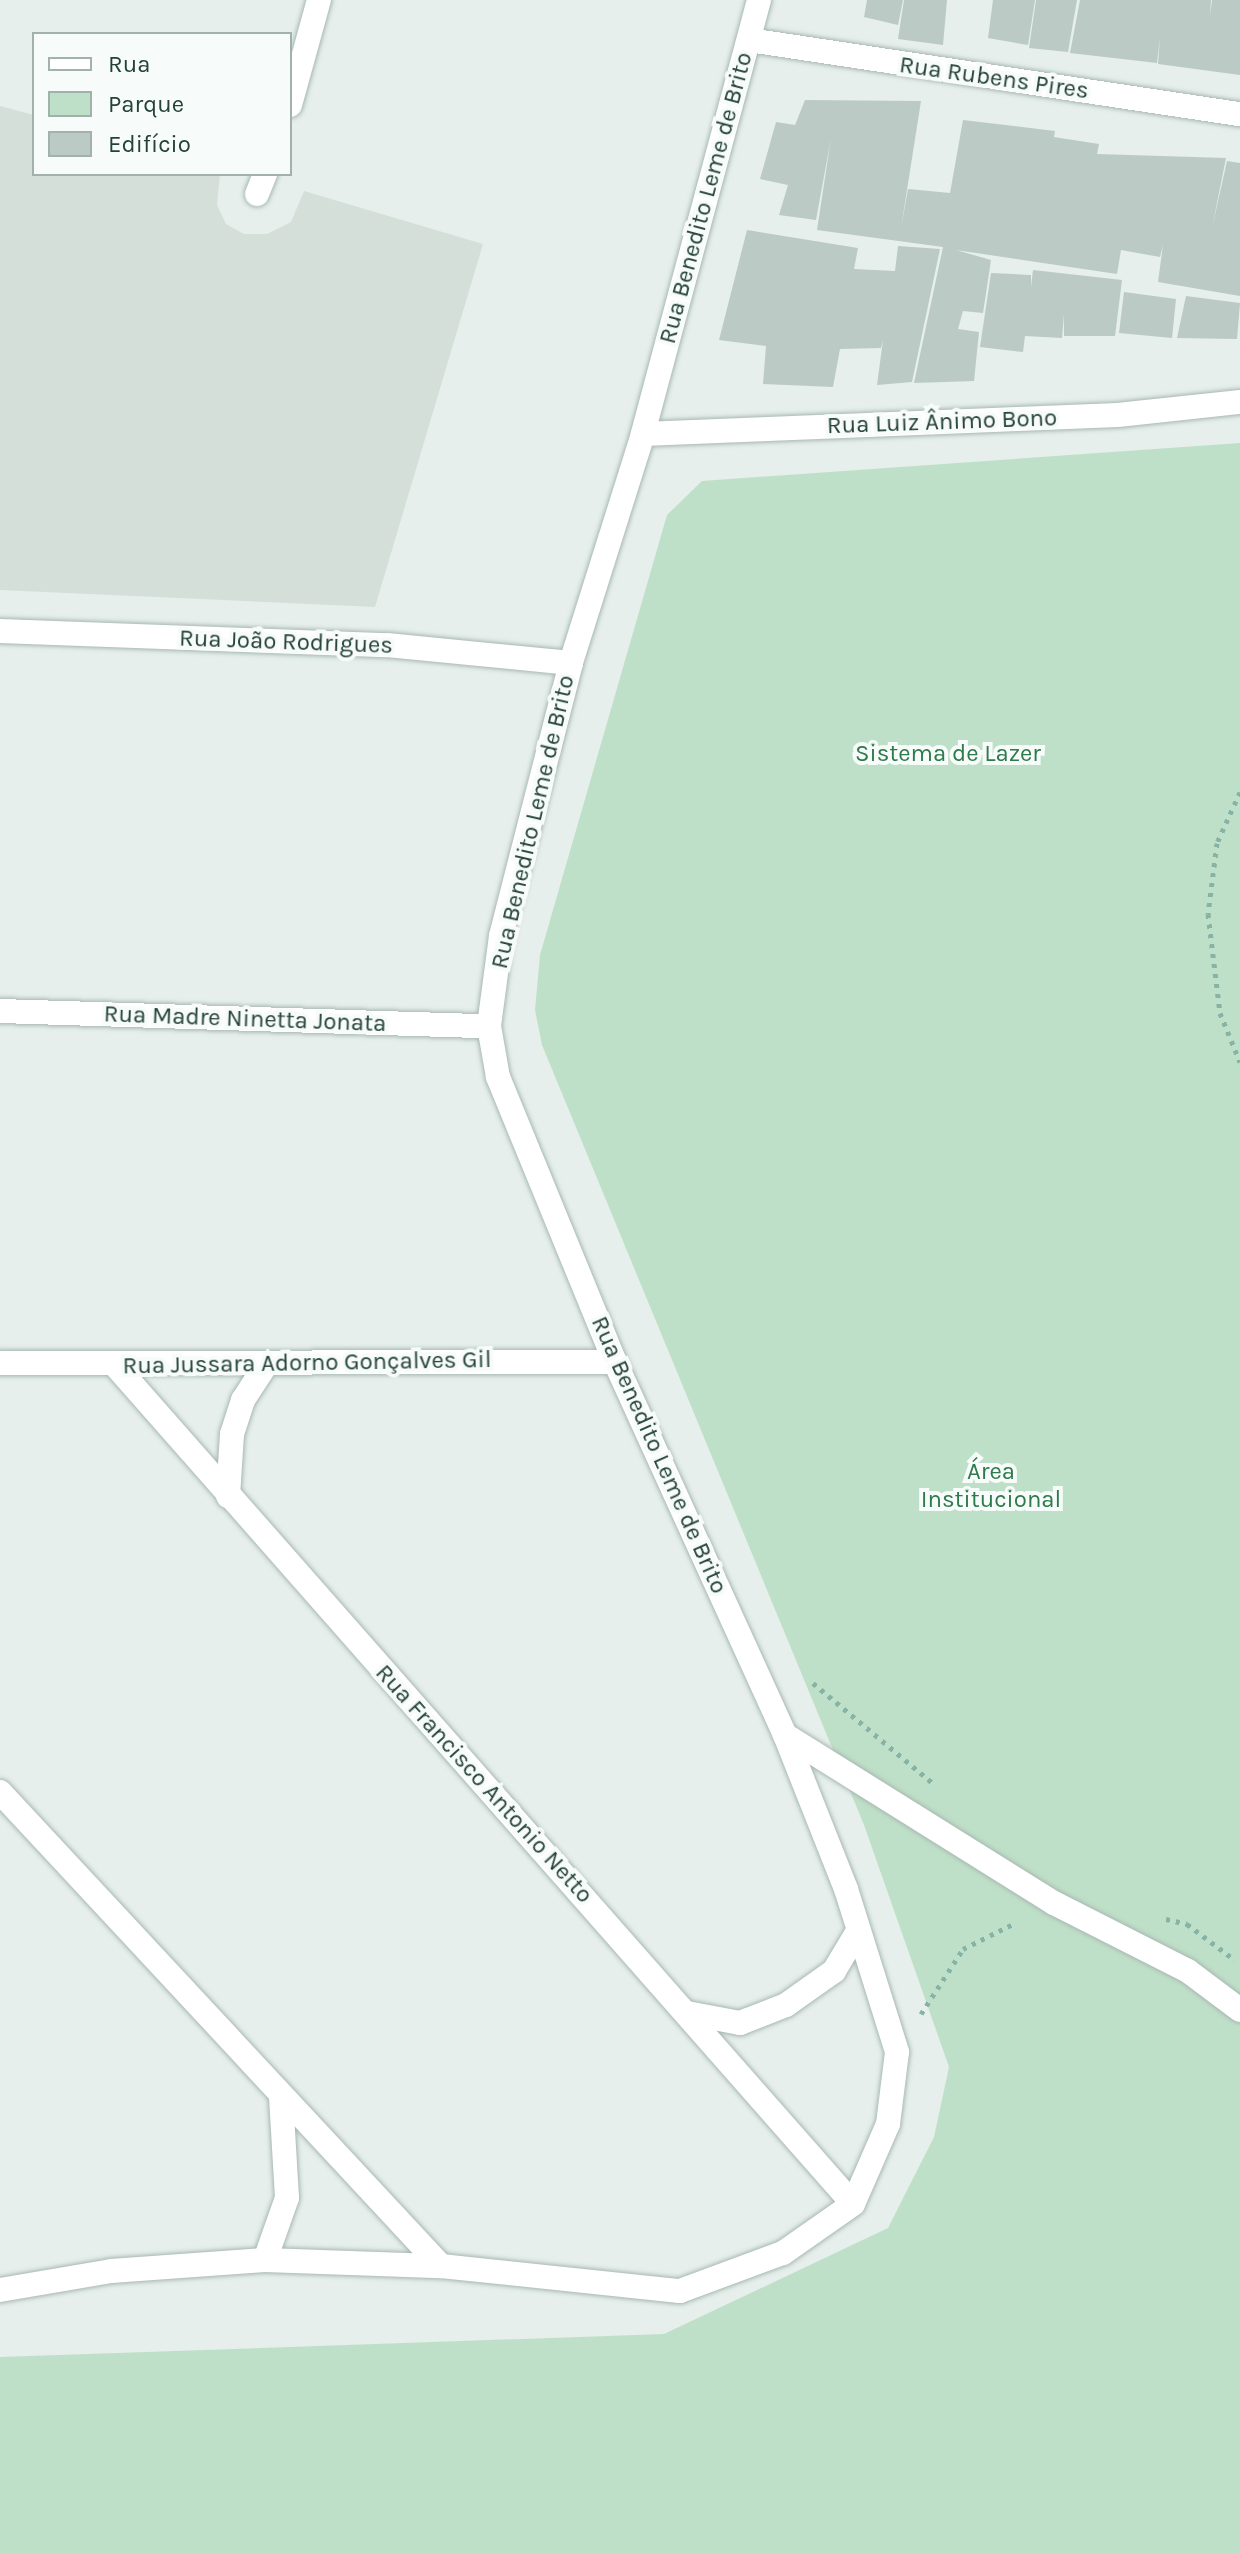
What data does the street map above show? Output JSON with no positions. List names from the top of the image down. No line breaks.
{"streets":{"street":["Rua Rubens Pires","Rua Benedito Leme de Brito","Rua Luiz Ânimo Bono","Rua João Rodrigues","Rua Madre Ninetta Jonata","Rua Jussara Adorno Gonçalves Gil","Rua Francisco Antonio Netto"]},"crossings":[["Rua Rubens Pires","Rua Benedito Leme de Brito"],["Rua Benedito Leme de Brito","Rua Luiz Ânimo Bono"],["Rua Benedito Leme de Brito","Rua João Rodrigues"],["Rua Benedito Leme de Brito","Rua Madre Ninetta Jonata"],["Rua Benedito Leme de Brito","Rua Jussara Adorno Gonçalves Gil"],["Rua Benedito Leme de Brito","Rua Francisco Antonio Netto"],["Rua Jussara Adorno Gonçalves Gil","Rua Francisco Antonio Netto"]],"parks":["Sistema de Lazer","Área Institucional"],"legend":["Rua","Parque","Edifício"]}
